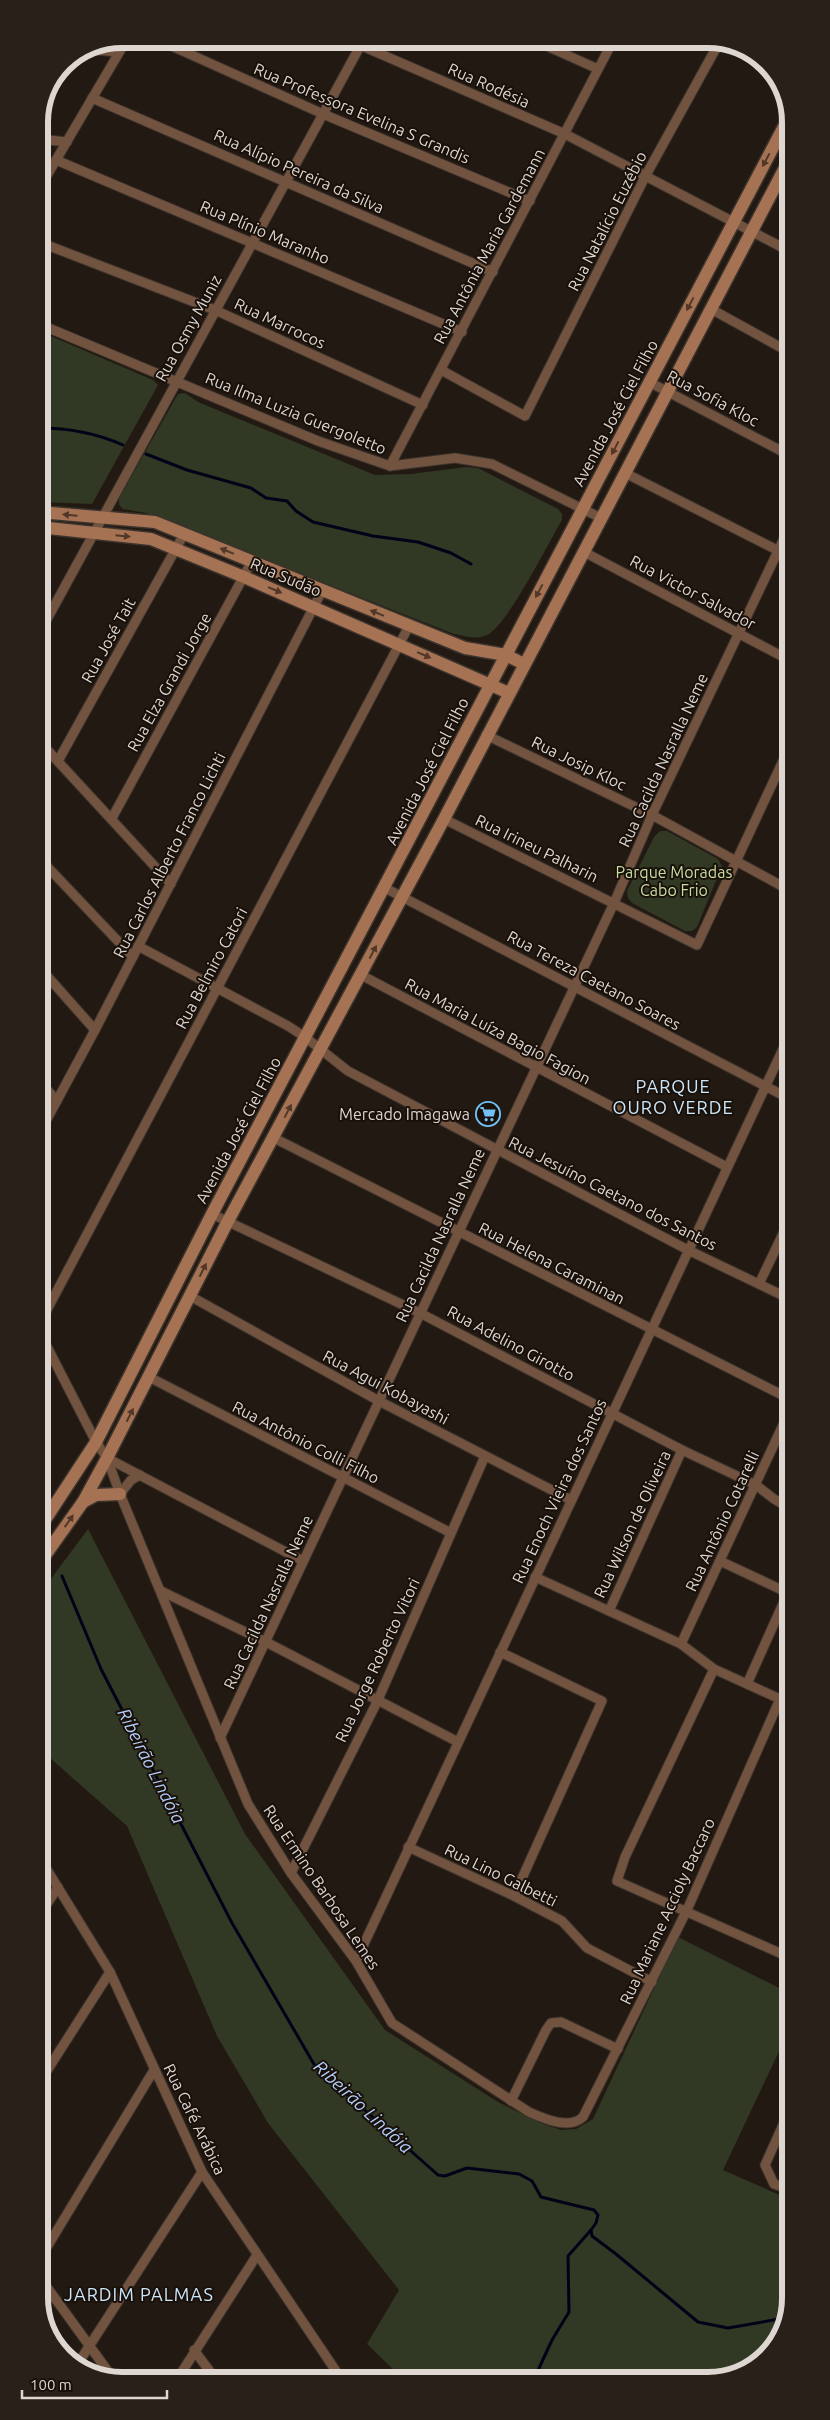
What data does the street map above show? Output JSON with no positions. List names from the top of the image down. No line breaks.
{"streets":{"street":["Rua Rodésia","Rua Professora Evelina S Grandis","Rua Alípio Pereira da Silva","Rua Natalício Euzébio","Rua Plínio Maranho","Rua Antônia Maria Gardemann","Rua Marrocos","Rua Osmy Muniz","Rua Sofia Kloc","Rua Ilma Luzia Guergoletto","Avenida José Ciel Filho","Rua Sudão","Rua Victor Salvador","Rua José Tait","Rua Elza Grandi Jorge","Rua Cacilda Nasralla Neme","Rua Josip Kloc","Rua Irineu Palharin","Rua Carlos Alberto Franco Lichti","Rua Belmiro Catori","Rua Tereza Caetano Soares","Rua Maria Luíza Bagio Fagion","Rua Jesuíno Caetano dos Santos","Rua Helena Caraminan","Rua Adelino Girotto","Rua Agui Kobayashi","Rua Antônio Colli Filho","Rua Enoch Vieira dos Santos","Rua Antônio Cotarelli","Rua Wilson de Oliveira","Rua Jorge Roberto Vitori","Rua Lino Galbetti","Rua Ermino Barbosa Lemes","Rua Mariane Accioly Baccaro","Rua Café Arábica"]},"crossings":[["Rua Rodésia","Rua Natalício Euzébio"],["Rua Rodésia","Rua Antônia Maria Gardemann"],["Rua Rodésia","Avenida José Ciel Filho"],["Rua Professora Evelina S Grandis","Rua Antônia Maria Gardemann"],["Rua Professora Evelina S Grandis","Rua Osmy Muniz"],["Rua Alípio Pereira da Silva","Rua Antônia Maria Gardemann"],["Rua Alípio Pereira da Silva","Rua Osmy Muniz"],["Rua Natalício Euzébio","Rua Antônia Maria Gardemann"],["Rua Plínio Maranho","Rua Antônia Maria Gardemann"],["Rua Plínio Maranho","Rua Osmy Muniz"],["Rua Antônia Maria Gardemann","Rua Marrocos"],["Rua Antônia Maria Gardemann","Rua Ilma Luzia Guergoletto"],["Rua Marrocos","Rua Osmy Muniz"],["Rua Osmy Muniz","Rua Ilma Luzia Guergoletto"],["Rua Osmy Muniz","Rua Sudão"],["Rua Sofia Kloc","Avenida José Ciel Filho"],["Rua Ilma Luzia Guergoletto","Avenida José Ciel Filho"],["Avenida José Ciel Filho","Rua Sudão"],["Avenida José Ciel Filho","Rua Tereza Caetano Soares"],["Avenida José Ciel Filho","Rua Jesuíno Caetano dos Santos"],["Avenida José Ciel Filho","Rua Adelino Girotto"],["Avenida José Ciel Filho","Rua Ermino Barbosa Lemes"],["Rua Sudão","Rua José Tait"],["Rua Sudão","Rua Elza Grandi Jorge"],["Rua Sudão","Rua Carlos Alberto Franco Lichti"],["Rua Sudão","Rua Belmiro Catori"],["Rua Victor Salvador","Rua Cacilda Nasralla Neme"],["Rua Cacilda Nasralla Neme","Rua Josip Kloc"],["Rua Cacilda Nasralla Neme","Rua Irineu Palharin"],["Rua Cacilda Nasralla Neme","Rua Tereza Caetano Soares"],["Rua Cacilda Nasralla Neme","Rua Maria Luíza Bagio Fagion"],["Rua Cacilda Nasralla Neme","Rua Jesuíno Caetano dos Santos"],["Rua Cacilda Nasralla Neme","Rua Helena Caraminan"],["Rua Cacilda Nasralla Neme","Rua Adelino Girotto"],["Rua Cacilda Nasralla Neme","Rua Agui Kobayashi"],["Rua Cacilda Nasralla Neme","Rua Antônio Colli Filho"],["Rua Cacilda Nasralla Neme","Rua Ermino Barbosa Lemes"],["Rua Josip Kloc","Rua Irineu Palharin"],["Rua Carlos Alberto Franco Lichti","Rua Jesuíno Caetano dos Santos"],["Rua Belmiro Catori","Rua Jesuíno Caetano dos Santos"],["Rua Tereza Caetano Soares","Rua Enoch Vieira dos Santos"],["Rua Maria Luíza Bagio Fagion","Rua Enoch Vieira dos Santos"],["Rua Jesuíno Caetano dos Santos","Rua Enoch Vieira dos Santos"],["Rua Helena Caraminan","Rua Enoch Vieira dos Santos"],["Rua Adelino Girotto","Rua Enoch Vieira dos Santos"],["Rua Adelino Girotto","Rua Antônio Cotarelli"],["Rua Adelino Girotto","Rua Wilson de Oliveira"],["Rua Agui Kobayashi","Rua Enoch Vieira dos Santos"],["Rua Agui Kobayashi","Rua Jorge Roberto Vitori"],["Rua Antônio Colli Filho","Rua Jorge Roberto Vitori"],["Rua Enoch Vieira dos Santos","Rua Lino Galbetti"],["Rua Enoch Vieira dos Santos","Rua Ermino Barbosa Lemes"],["Rua Jorge Roberto Vitori","Rua Ermino Barbosa Lemes"],["Rua Lino Galbetti","Rua Mariane Accioly Baccaro"],["Rua Ermino Barbosa Lemes","Rua Mariane Accioly Baccaro"]],"districts":["PARQUE OURO VERDE","JARDIM PALMAS"],"water":["Ribeirão Lindóia"],"parks":["Parque Moradas Cabo Frio"],"places":{"supermarket":["Mercado Imagawa"]},"scale_bar":"100 m"}
